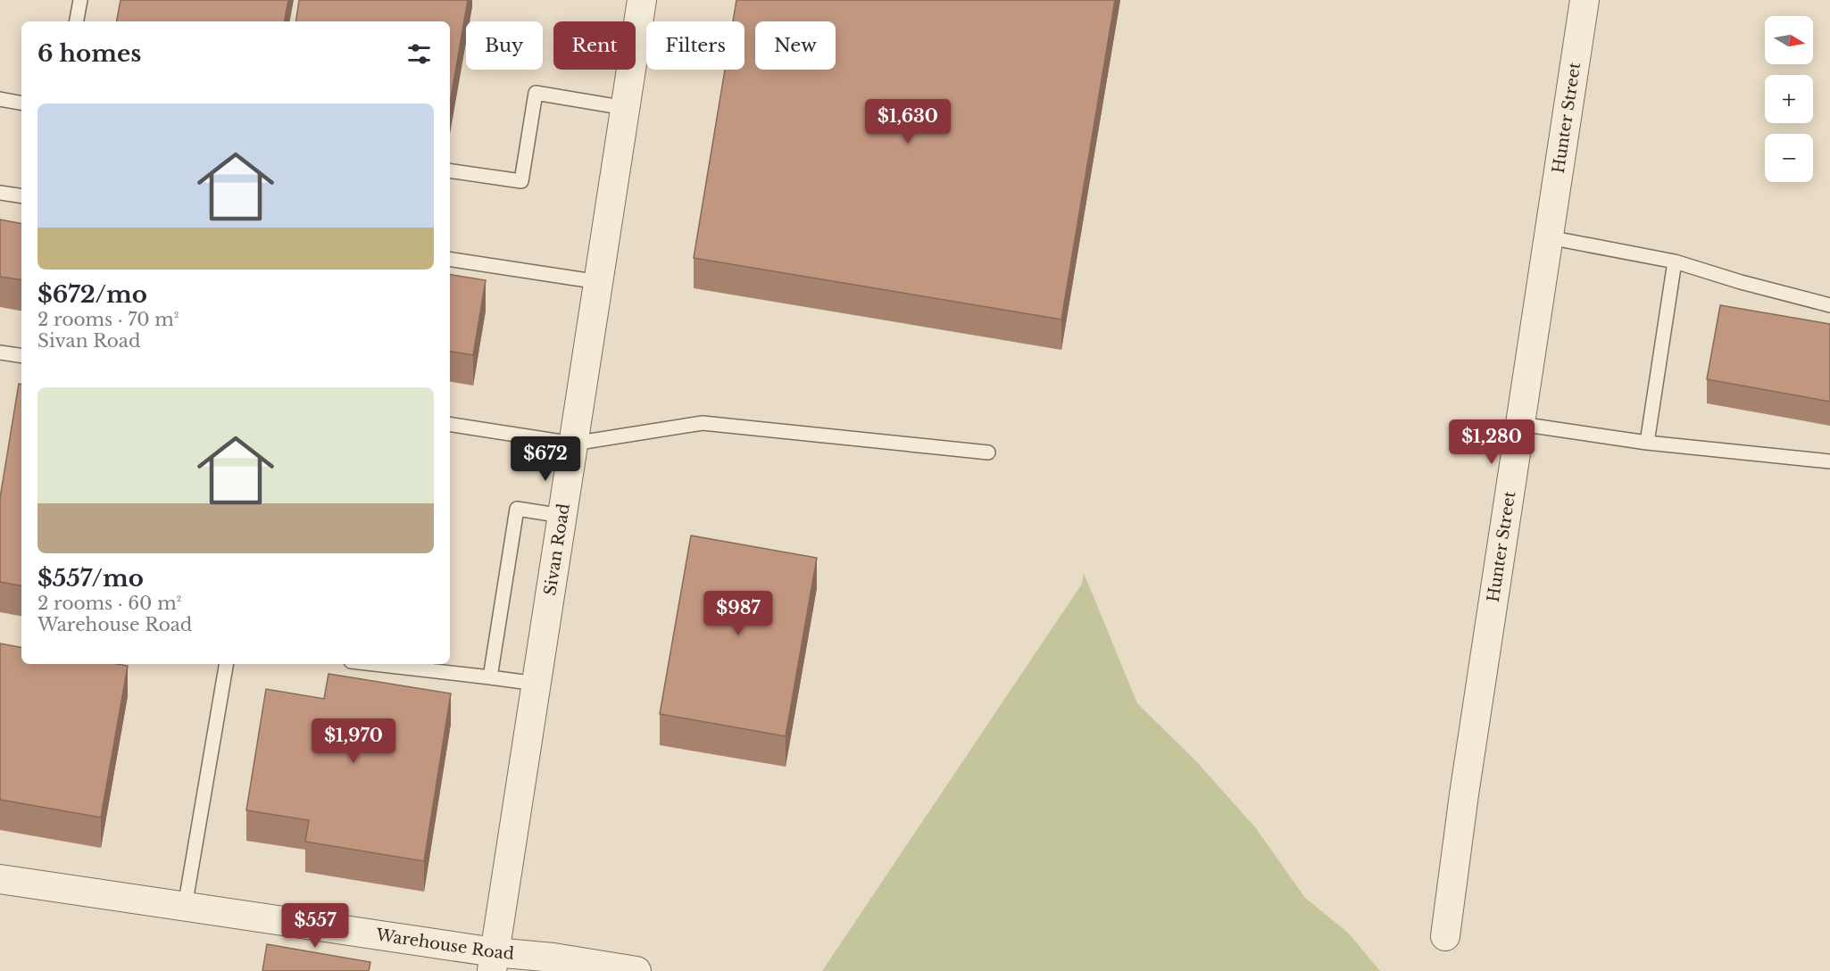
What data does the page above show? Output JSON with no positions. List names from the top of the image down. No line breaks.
{"streets":{"street":["Hunter Street","Sivan Road","Warehouse Road"]},"crossings":[["Sivan Road","Warehouse Road"]],"north":"right","page":{"map_buttons":["+","−"],"chip":["Buy","Rent","Filters","New"],"heading":"6 homes","list":[{"name":"$672/mo","note":"2 rooms · 70 m² · Sivan Road"},{"name":"$557/mo","note":"2 rooms · 60 m² · Warehouse Road"}],"price":["$1,630","$1,280","$672","$987","$1,970","$557"]}}
